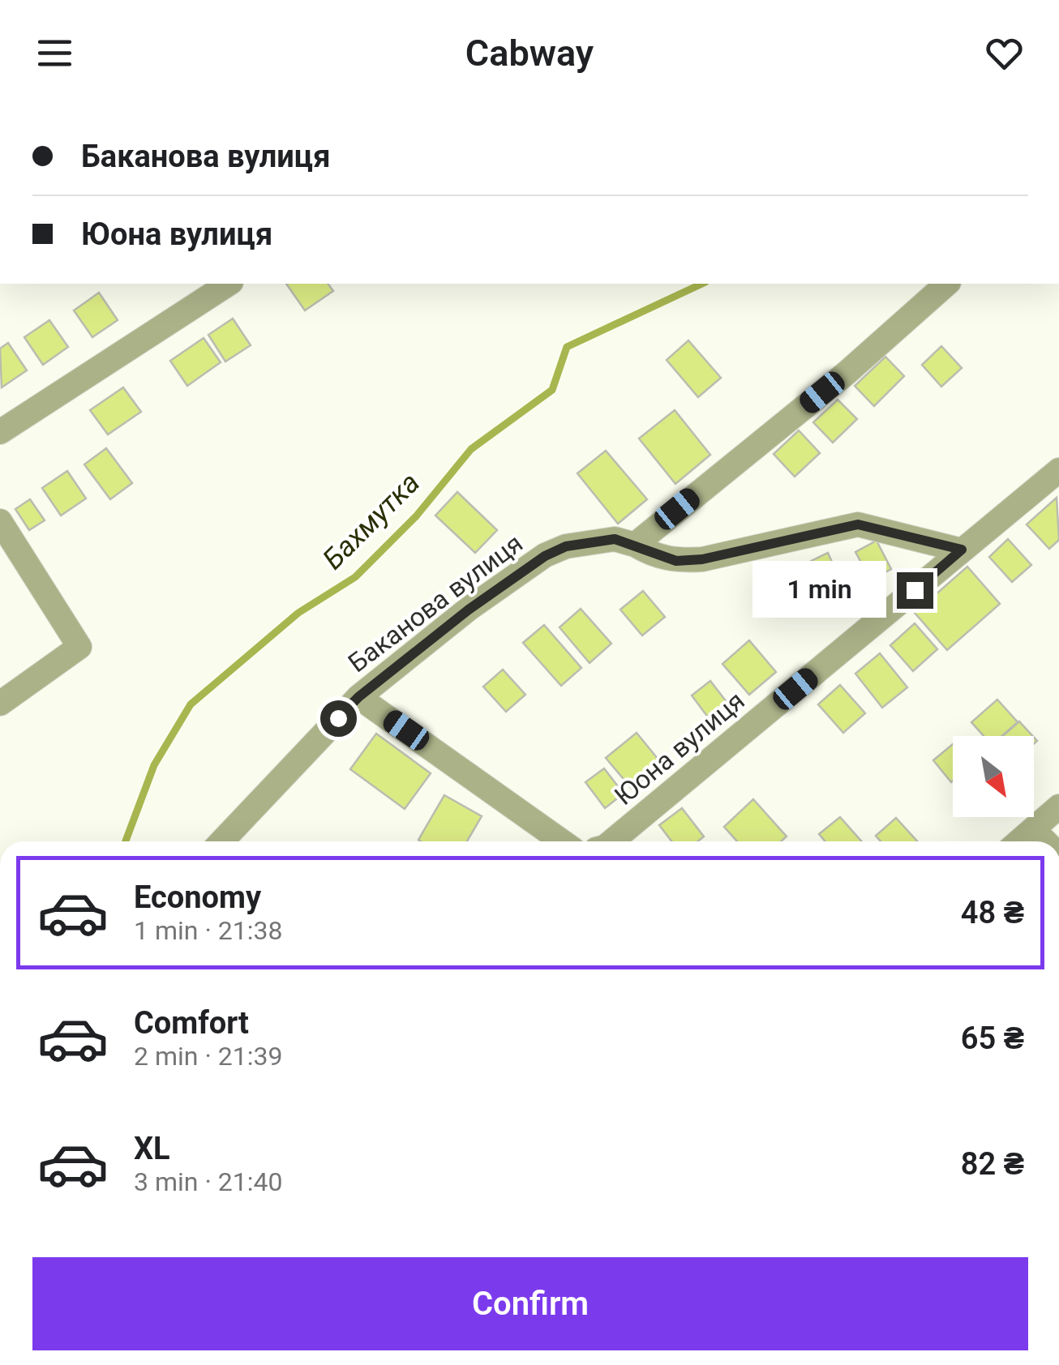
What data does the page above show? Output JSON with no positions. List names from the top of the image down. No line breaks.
{"streets":{"street":["Баканова вулиця","Юона вулиця"]},"crossings":[["Баканова вулиця","Юона вулиця"]],"water":["Бахмутка"],"north":"bottom right","page":{"header":"Cabway","banner":["Баканова вулиця","Юона вулиця"],"bubble":"1 min","list":[{"name":"Economy","note":"1 min · 21:38","value":"48 ₴"},{"name":"Comfort","note":"2 min · 21:39","value":"65 ₴"},{"name":"XL","note":"3 min · 21:40","value":"82 ₴"}],"buttons":"Confirm"}}
